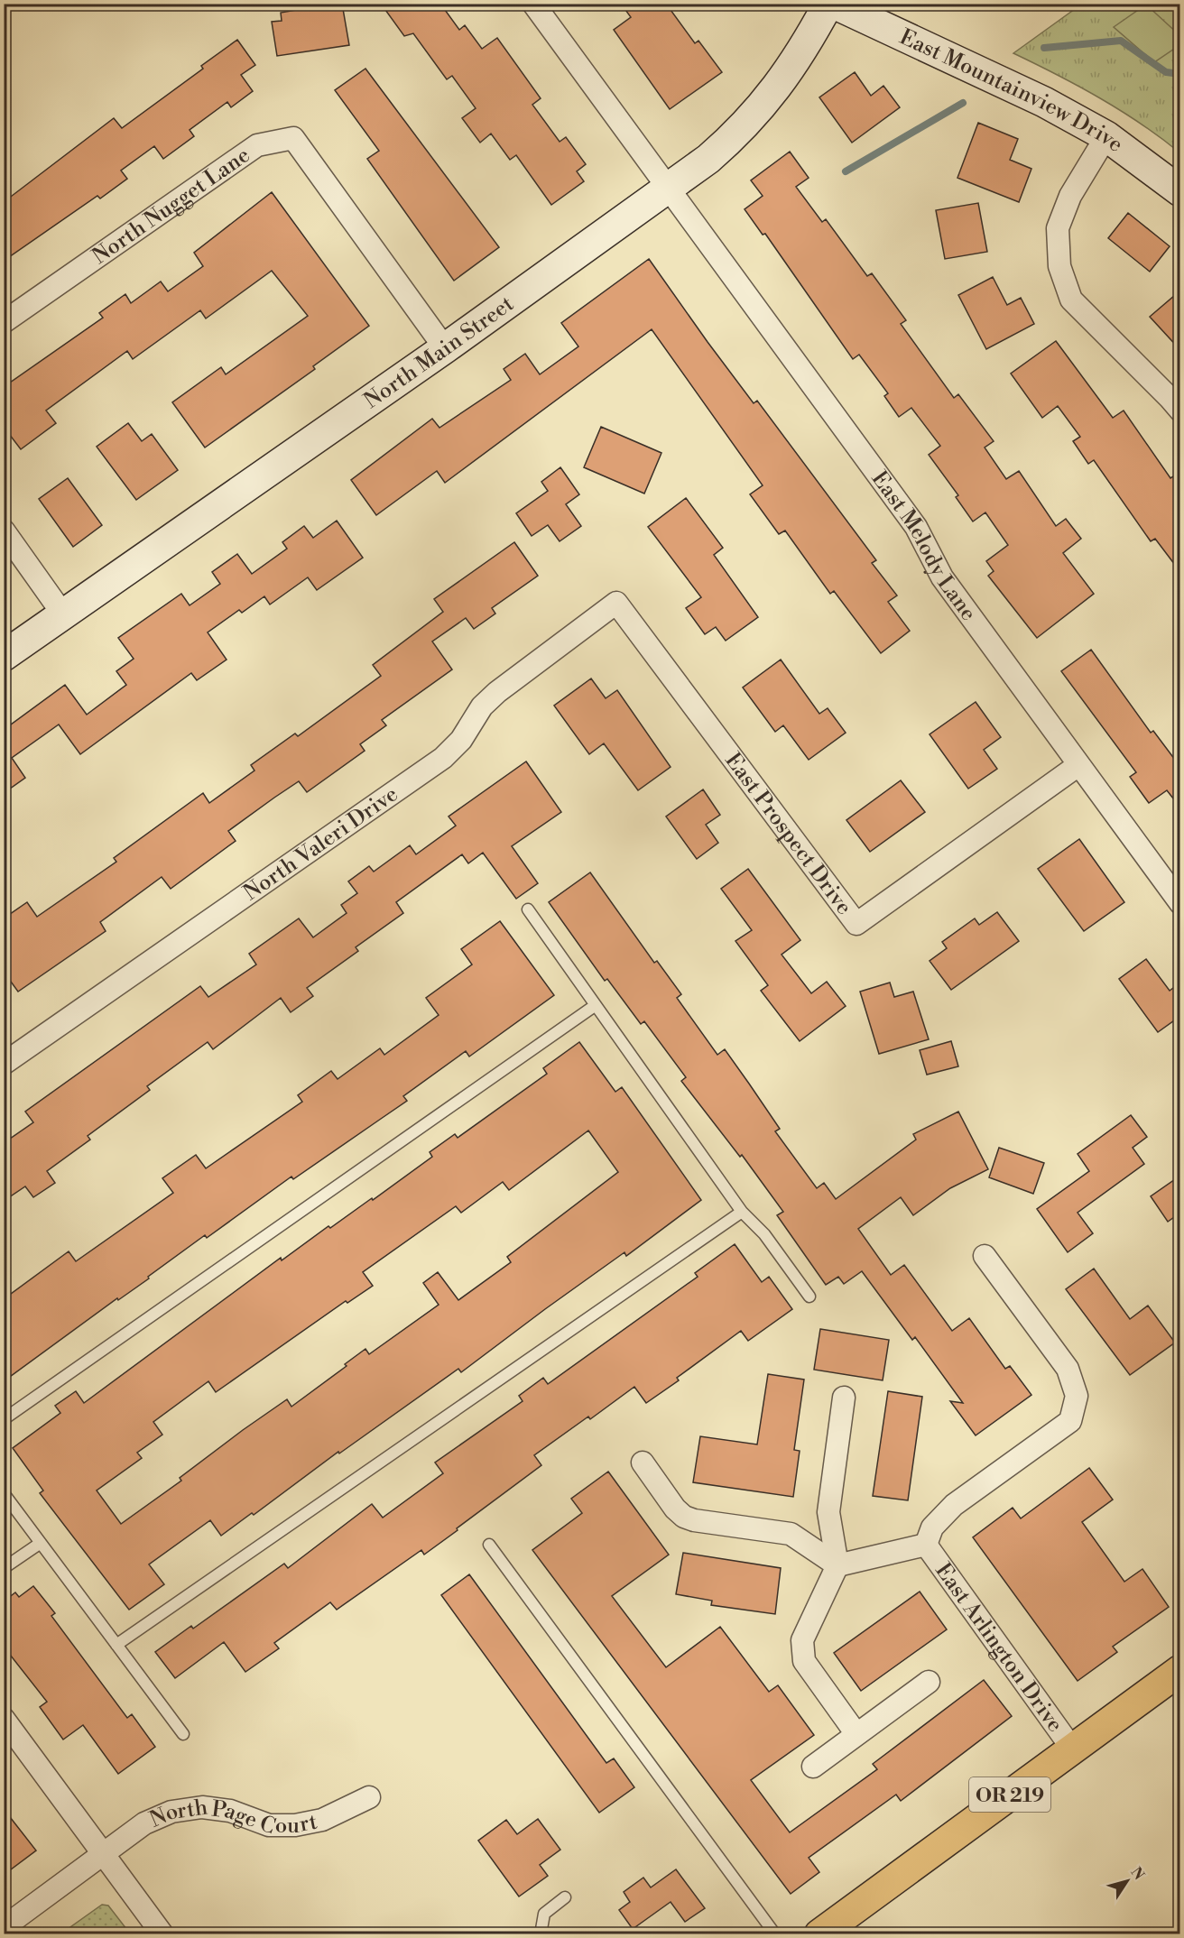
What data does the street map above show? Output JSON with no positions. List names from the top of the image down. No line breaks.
{"streets":{"main road":["OR 219"],"street":["East Mountainview Drive","North Nugget Lane","North Main Street","East Melody Lane","East Prospect Drive","North Valeri Drive","East Arlington Drive","North Page Court"]},"crossings":[["North Nugget Lane","North Main Street"],["North Main Street","East Melody Lane"],["East Melody Lane","East Prospect Drive"],["East Prospect Drive","North Valeri Drive"],["East Arlington Drive","OR 219"]],"north":"top right"}
